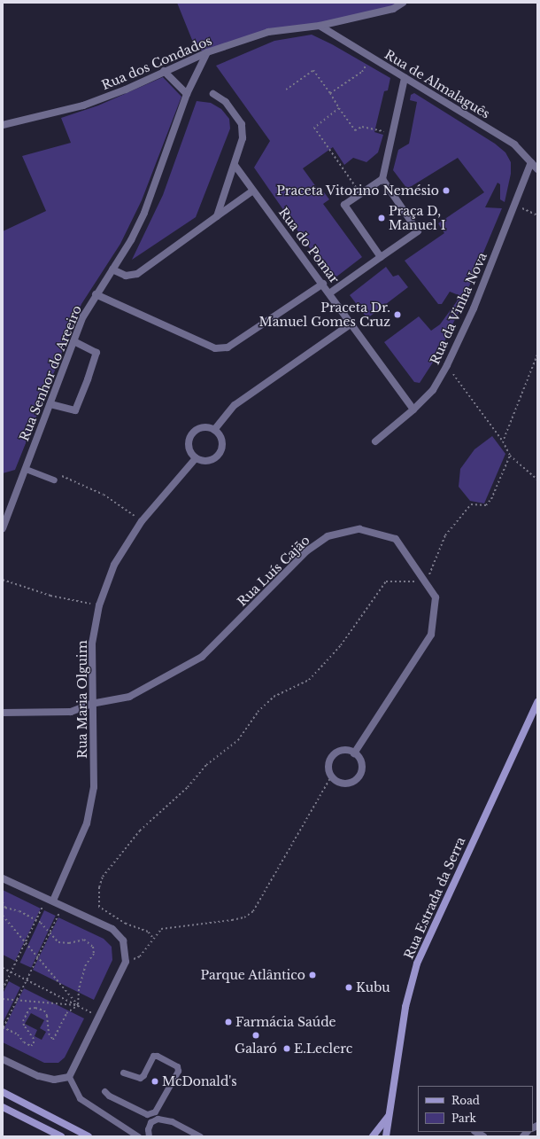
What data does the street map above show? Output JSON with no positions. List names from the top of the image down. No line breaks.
{"streets":{"street":["Rua dos Condados","Rua de Almalaguês","Rua do Pomar","Rua da Vinha Nova","Rua Senhor do Areeiro","Rua Luís Cajão","Rua Maria Olguim","Rua Estrada da Serra"]},"crossings":[["Rua dos Condados","Rua de Almalaguês"],["Rua dos Condados","Rua Senhor do Areeiro"],["Rua de Almalaguês","Rua da Vinha Nova"],["Rua do Pomar","Rua da Vinha Nova"],["Rua Luís Cajão","Rua Maria Olguim"]],"places":["Praceta Vitorino Nemésio","Praça D, Manuel I","Praceta Dr. Manuel Gomes Cruz","Parque Atlântico","Kubu","Farmácia Saúde","Galaró","E.Leclerc","McDonald's"],"legend":["Road","Park"]}
